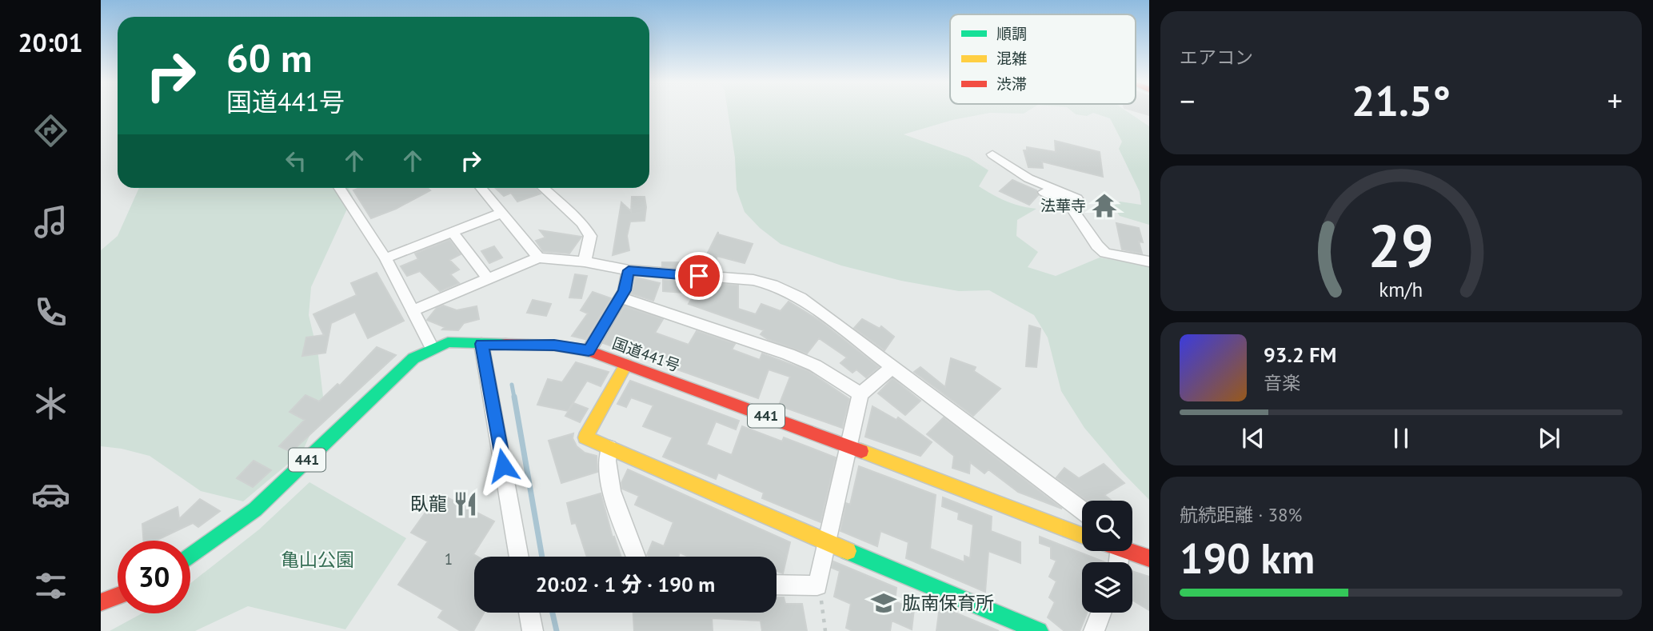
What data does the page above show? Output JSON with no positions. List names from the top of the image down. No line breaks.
{"streets":{"main road":["国道441号","441"]},"parks":["亀山公園"],"places":{"temple":["法華寺"],"restaurant":["臥龍"],"school or university":["肱南保育所"]},"house_numbers":["1"],"legend":["順調","混雑","渋滞"],"page":{"tabs":"20:01","tile":["エアコン",["航続距離 · 38%","190 km"]],"turn":["60 m","国道441号"],"heat":["−","21.5°","+"],"song":["93.2 FM","音楽"],"limit":"30","trip":"20:02 · 1 分 · 190 m","gauge":["29","km/h"]}}
